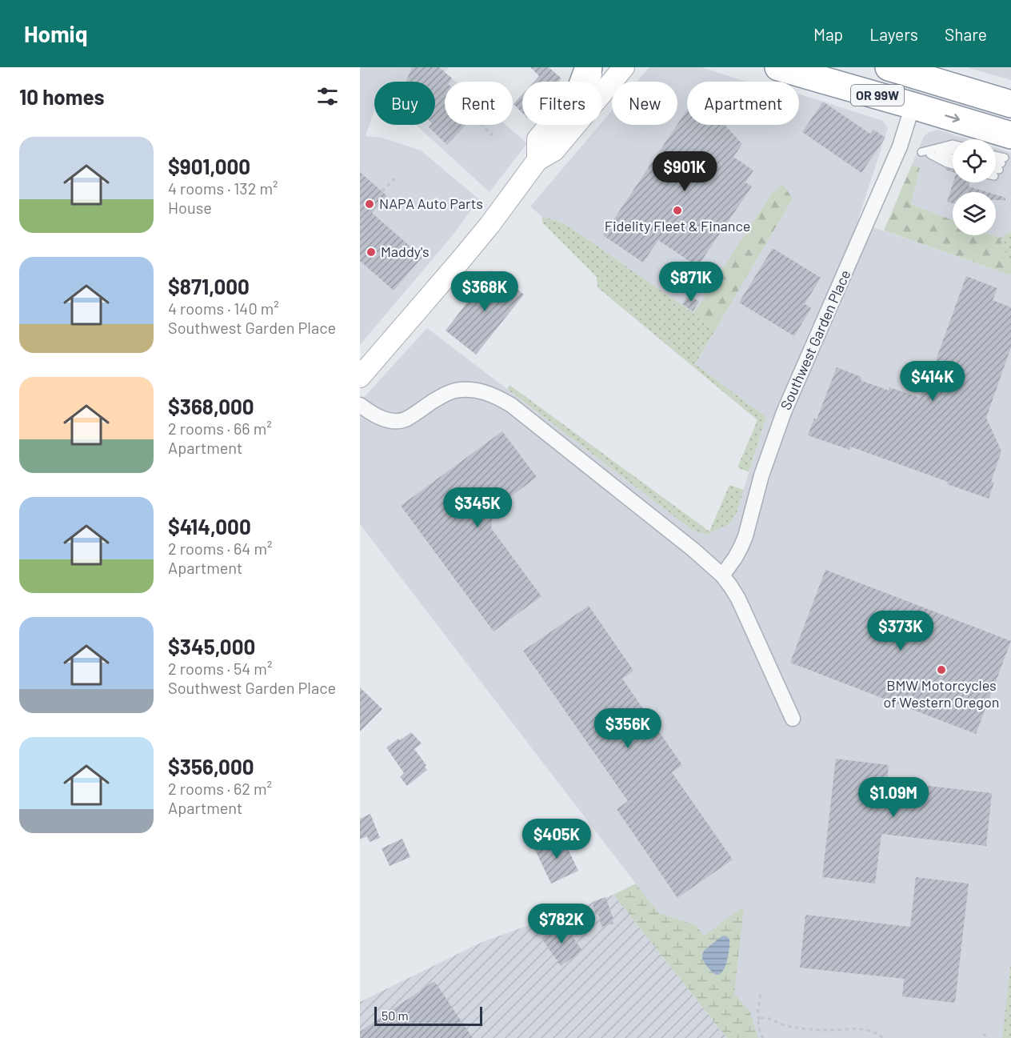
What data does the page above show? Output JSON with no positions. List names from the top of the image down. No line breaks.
{"streets":{"highway":["OR 99W"],"street":["Southwest Garden Place"]},"crossings":[["OR 99W","Southwest Garden Place"]],"places":["NAPA Auto Parts","Fidelity Fleet & Finance","Maddy's","BMW Motorcycles of Western Oregon"],"scale_bar":"50 m","page":{"header":"Homiq","nav":["Map","Layers","Share"],"heading":"10 homes","chip":["Buy","Rent","Filters","New","Apartment"],"list":[{"name":"$901,000","note":"4 rooms · 132 m² · House"},{"name":"$871,000","note":"4 rooms · 140 m² · Southwest Garden Place"},{"name":"$368,000","note":"2 rooms · 66 m² · Apartment"},{"name":"$414,000","note":"2 rooms · 64 m² · Apartment"},{"name":"$345,000","note":"2 rooms · 54 m² · Southwest Garden Place"},{"name":"$356,000","note":"2 rooms · 62 m² · Apartment"}],"price":["$901K","$871K","$368K","$414K","$345K","$373K","$356K","$1.09M","$405K","$782K"],"scale":"50 m"}}
